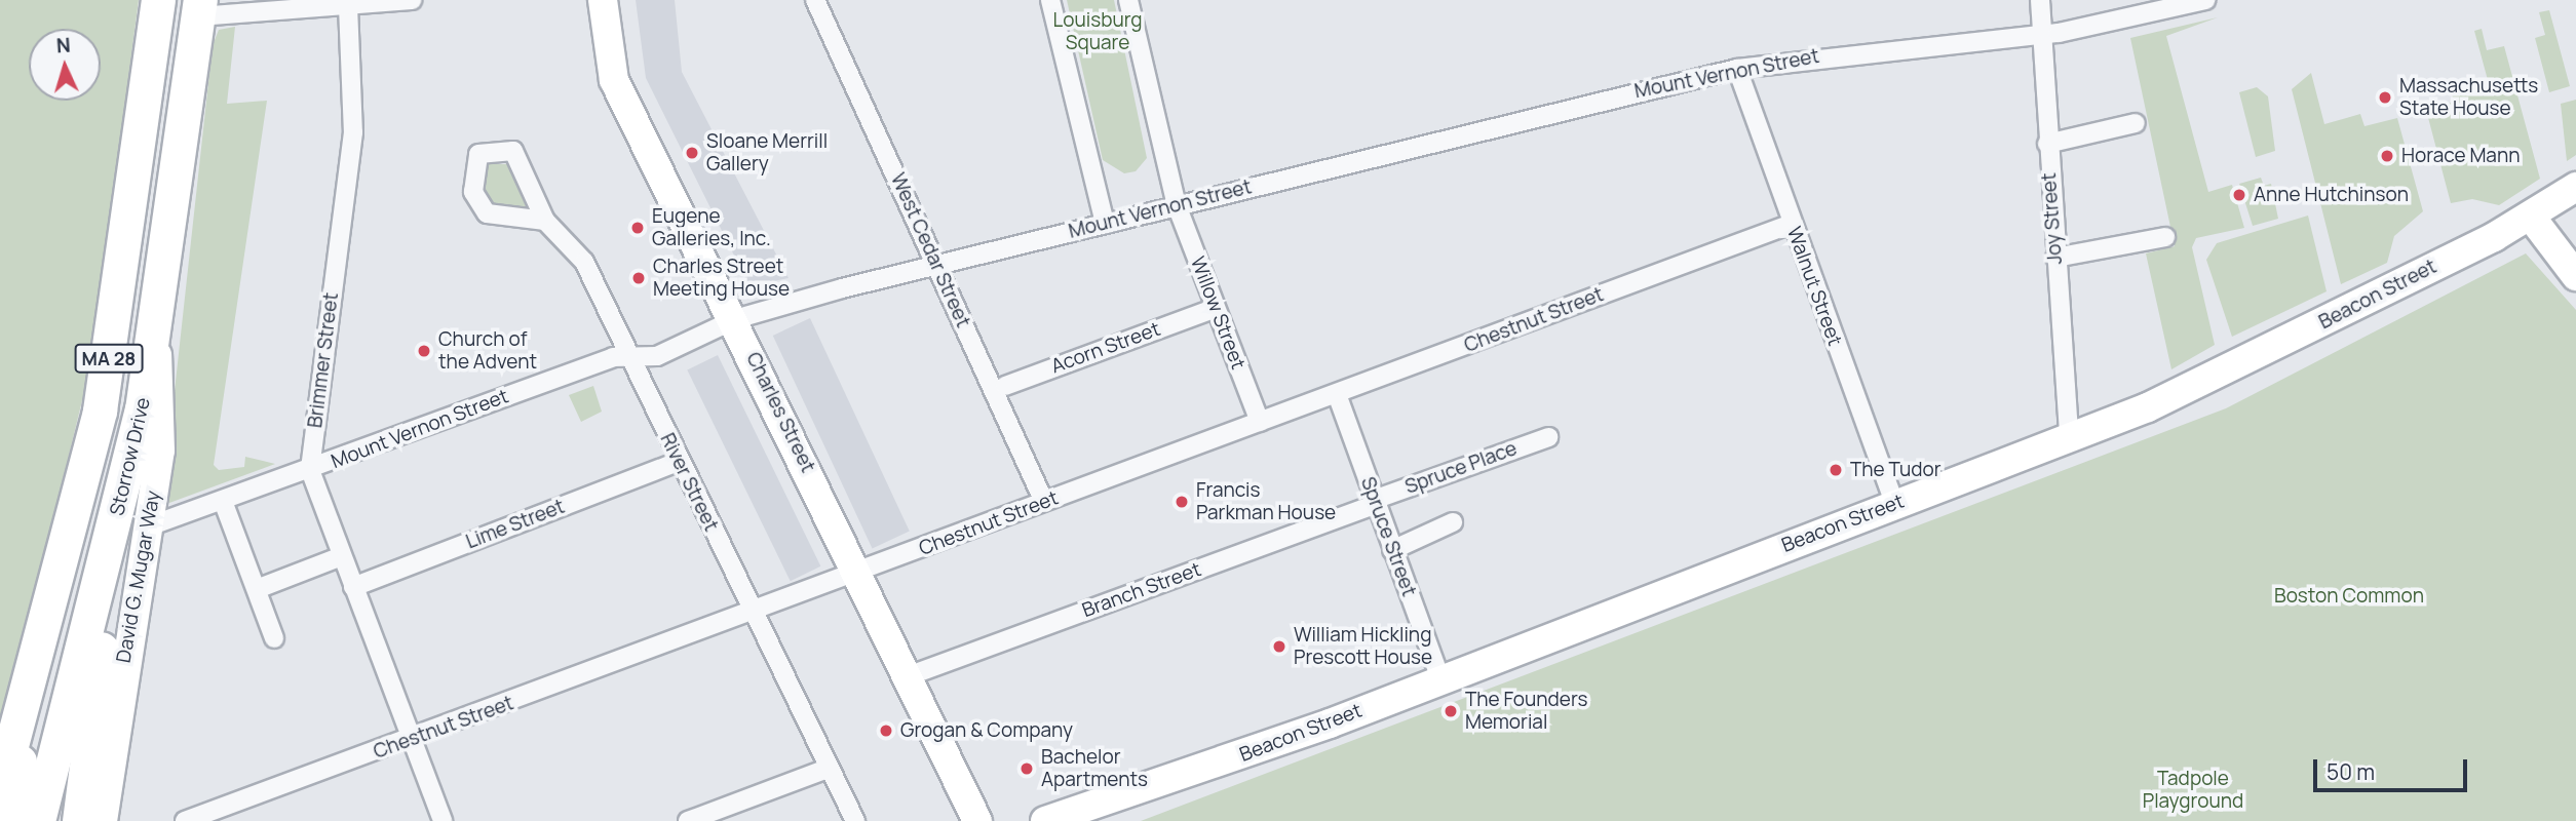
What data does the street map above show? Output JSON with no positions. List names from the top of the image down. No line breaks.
{"streets":{"highway":["MA 28","Storrow Drive"],"main road":["Beacon Street","Charles Street","David G. Mugar Way"],"street":["Mount Vernon Street","Joy Street","West Cedar Street","Walnut Street","Willow Street","Chestnut Street","Acorn Street","Brimmer Street","Spruce Place","River Street","Lime Street","Spruce Street","Branch Street"]},"crossings":[["Mount Vernon Street","Joy Street"],["Mount Vernon Street","West Cedar Street"],["Mount Vernon Street","Walnut Street"],["Mount Vernon Street","Willow Street"],["Mount Vernon Street","Brimmer Street"],["Mount Vernon Street","Charles Street"],["Mount Vernon Street","River Street"],["Mount Vernon Street","David G. Mugar Way"],["Joy Street","Beacon Street"],["West Cedar Street","Chestnut Street"],["Walnut Street","Beacon Street"],["Walnut Street","Chestnut Street"],["Beacon Street","Spruce Street"],["Willow Street","Chestnut Street"],["Chestnut Street","Brimmer Street"],["Chestnut Street","Charles Street"],["Chestnut Street","River Street"],["Chestnut Street","Spruce Street"],["MA 28","Storrow Drive"],["Brimmer Street","Lime Street"],["Charles Street","Branch Street"],["Storrow Drive","David G. Mugar Way"],["Spruce Place","Spruce Street"],["Spruce Place","Branch Street"],["River Street","Lime Street"],["Spruce Street","Branch Street"]],"parks":["Louisburg Square","Boston Common","Tadpole Playground"],"places":["Massachusetts State House","Sloane Merrill Gallery","Horace Mann","Anne Hutchinson","Eugene Galleries, Inc.","Charles Street Meeting House","Church of the Advent","The Tudor","Francis Parkman House","William Hickling Prescott House","The Founders Memorial","Grogan & Company","Bachelor Apartments"],"scale_bar":"50 m","north":"top"}
